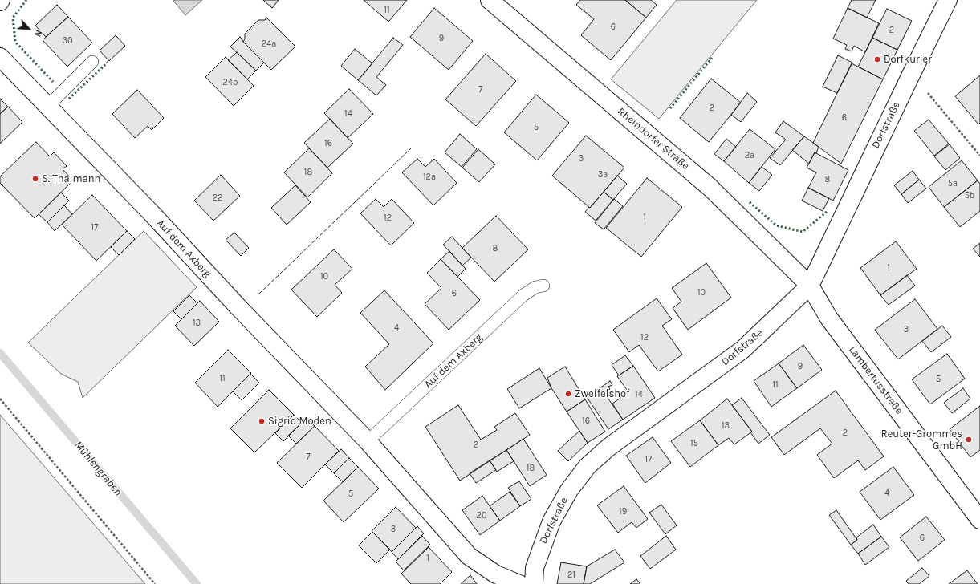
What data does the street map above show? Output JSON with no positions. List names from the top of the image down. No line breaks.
{"streets":{"street":["Dorfstraße","Rheindorfer Straße","Auf dem Axberg","Lambertusstraße"]},"crossings":[["Dorfstraße","Rheindorfer Straße"],["Dorfstraße","Lambertusstraße"],["Rheindorfer Straße","Lambertusstraße"]],"water":["Mühlengraben"],"places":["Dorfkurier","S. Thalmann","Zweifelshof","Sigrid Moden","Reuter-Grommes GmbH"],"house_numbers":["11","6","2","9","30","24a","24b","7","2","14","6","5","16","2a","3","18","3a","12a","8","5a","5b","22","1","12","17","8","1","10","10","6","13","4","3","12","9","11","5","11","14","16","13","2","15","2","7","17","18","4","5","19","20","3","6","1","21"],"north":"bottom right"}
